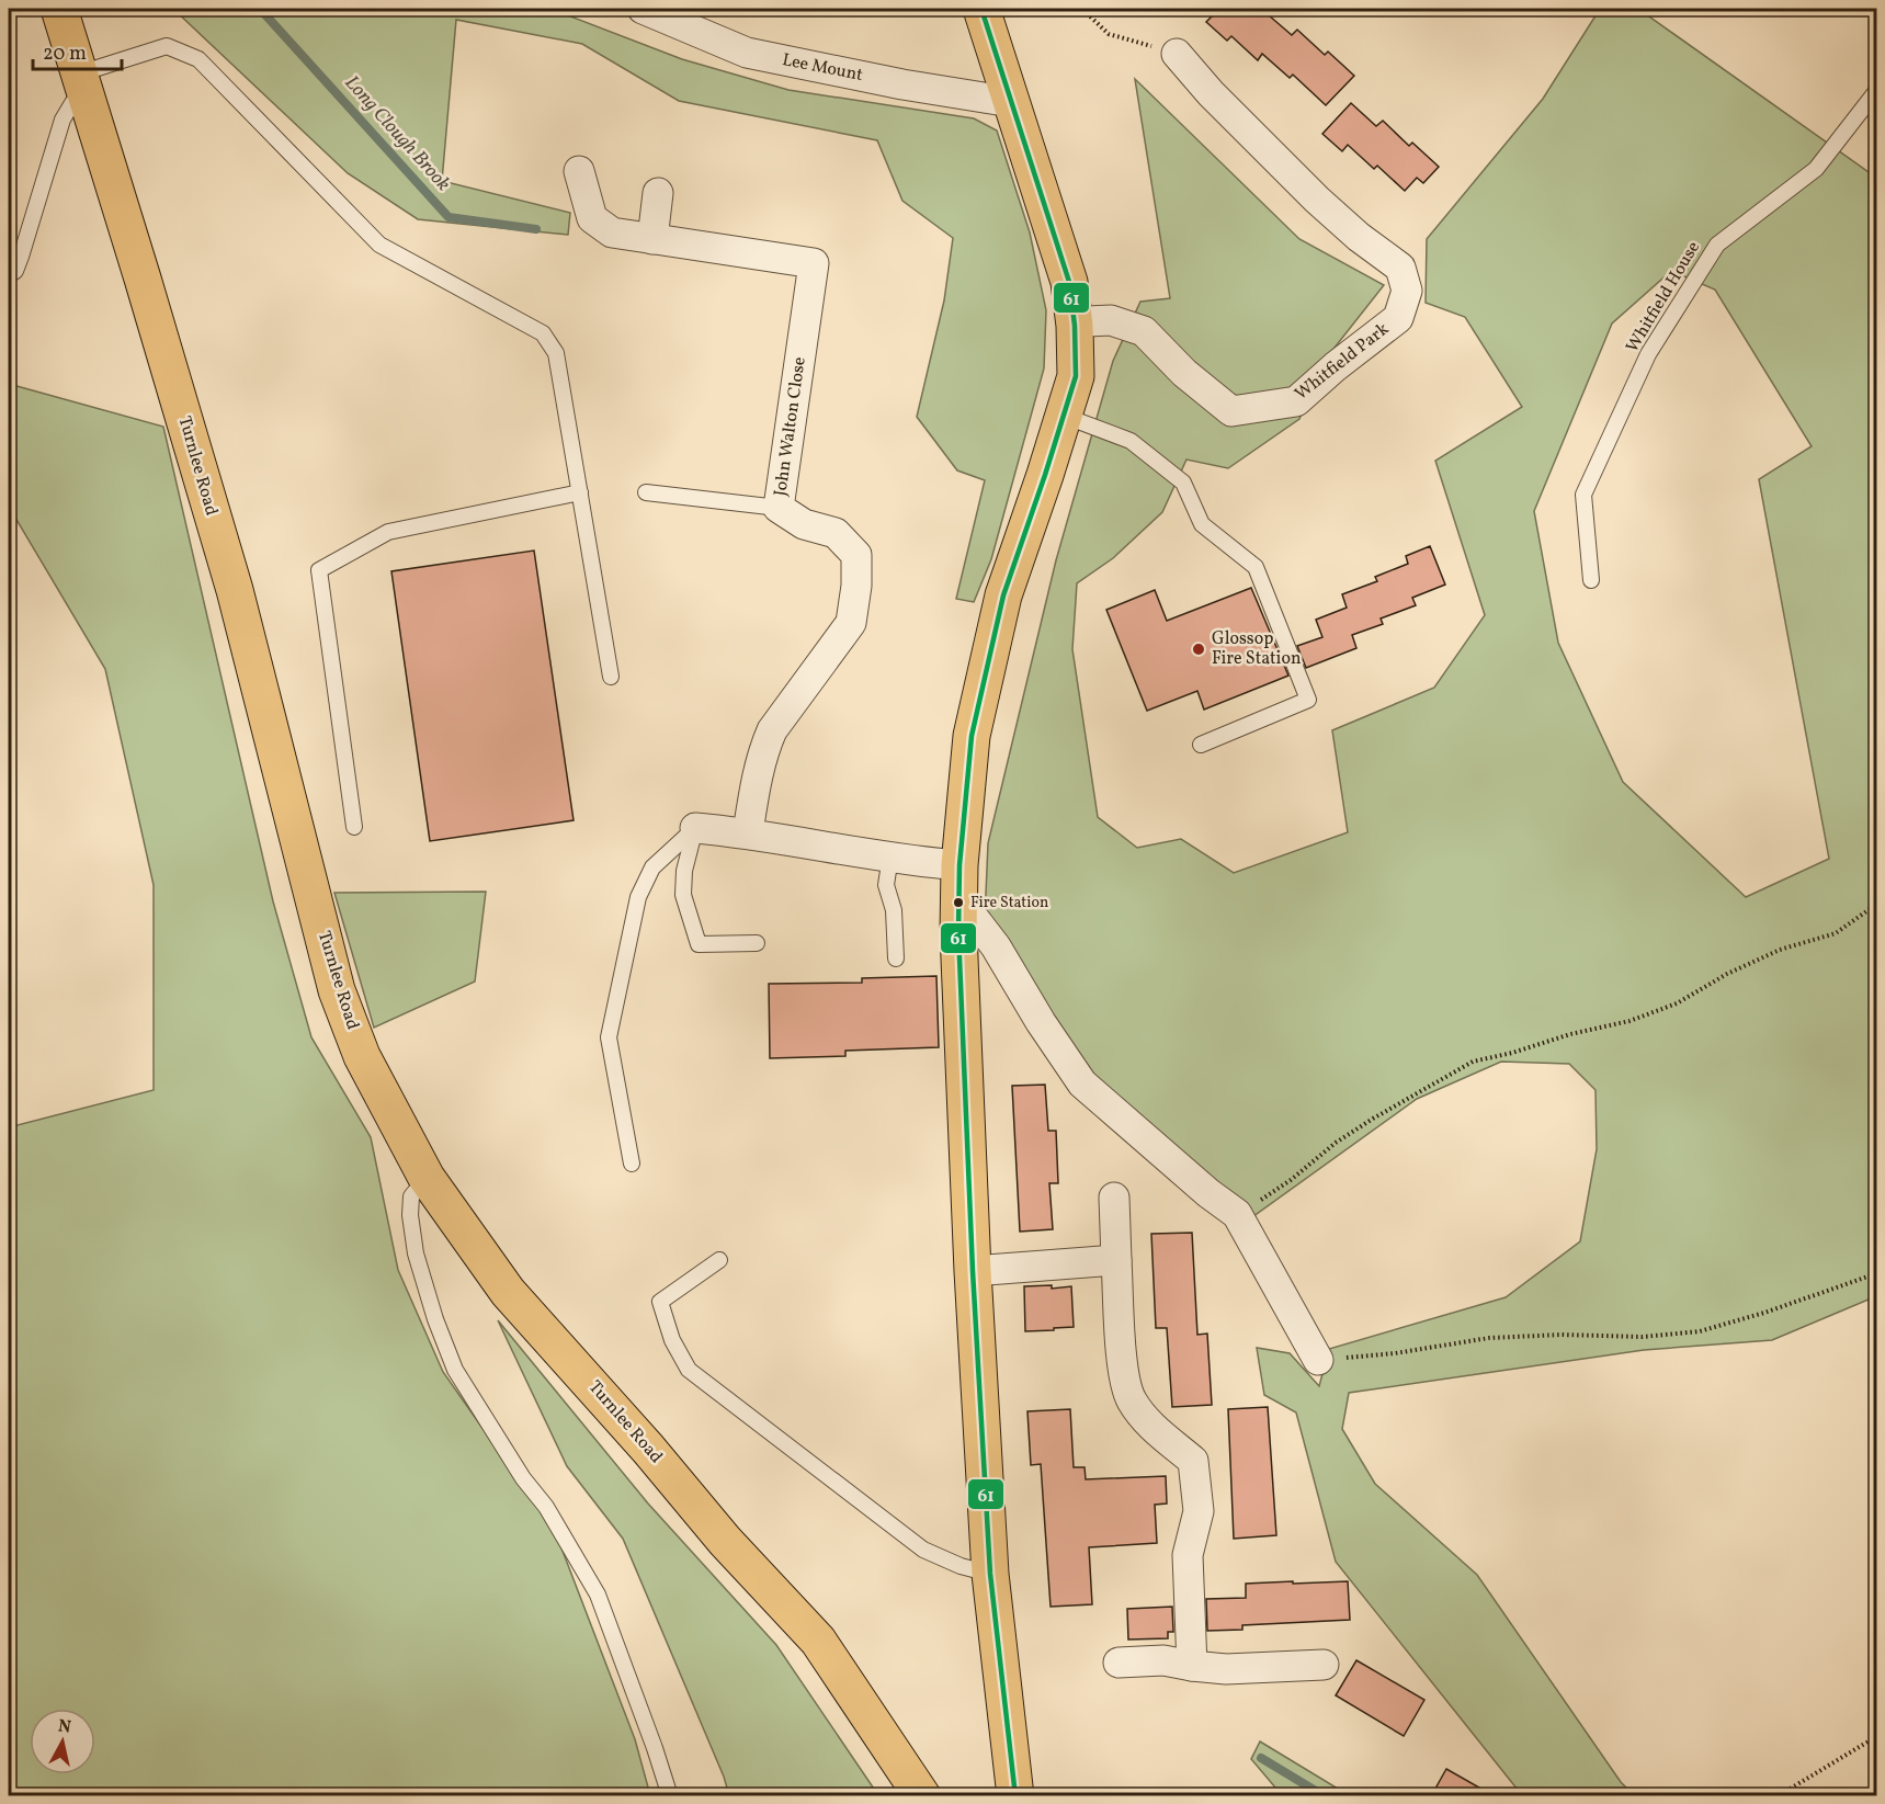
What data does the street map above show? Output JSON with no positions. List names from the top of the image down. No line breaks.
{"streets":{"main road":["Turnlee Road"],"street":["Lee Mount","Whitfield Park","John Walton Close"],"lane":["Whitfield House"]},"water":["Long Clough Brook"],"places":["Glossop Fire Station","Fire Station"],"lines":["transit line 61"],"scale_bar":"20 m","north":"top"}
